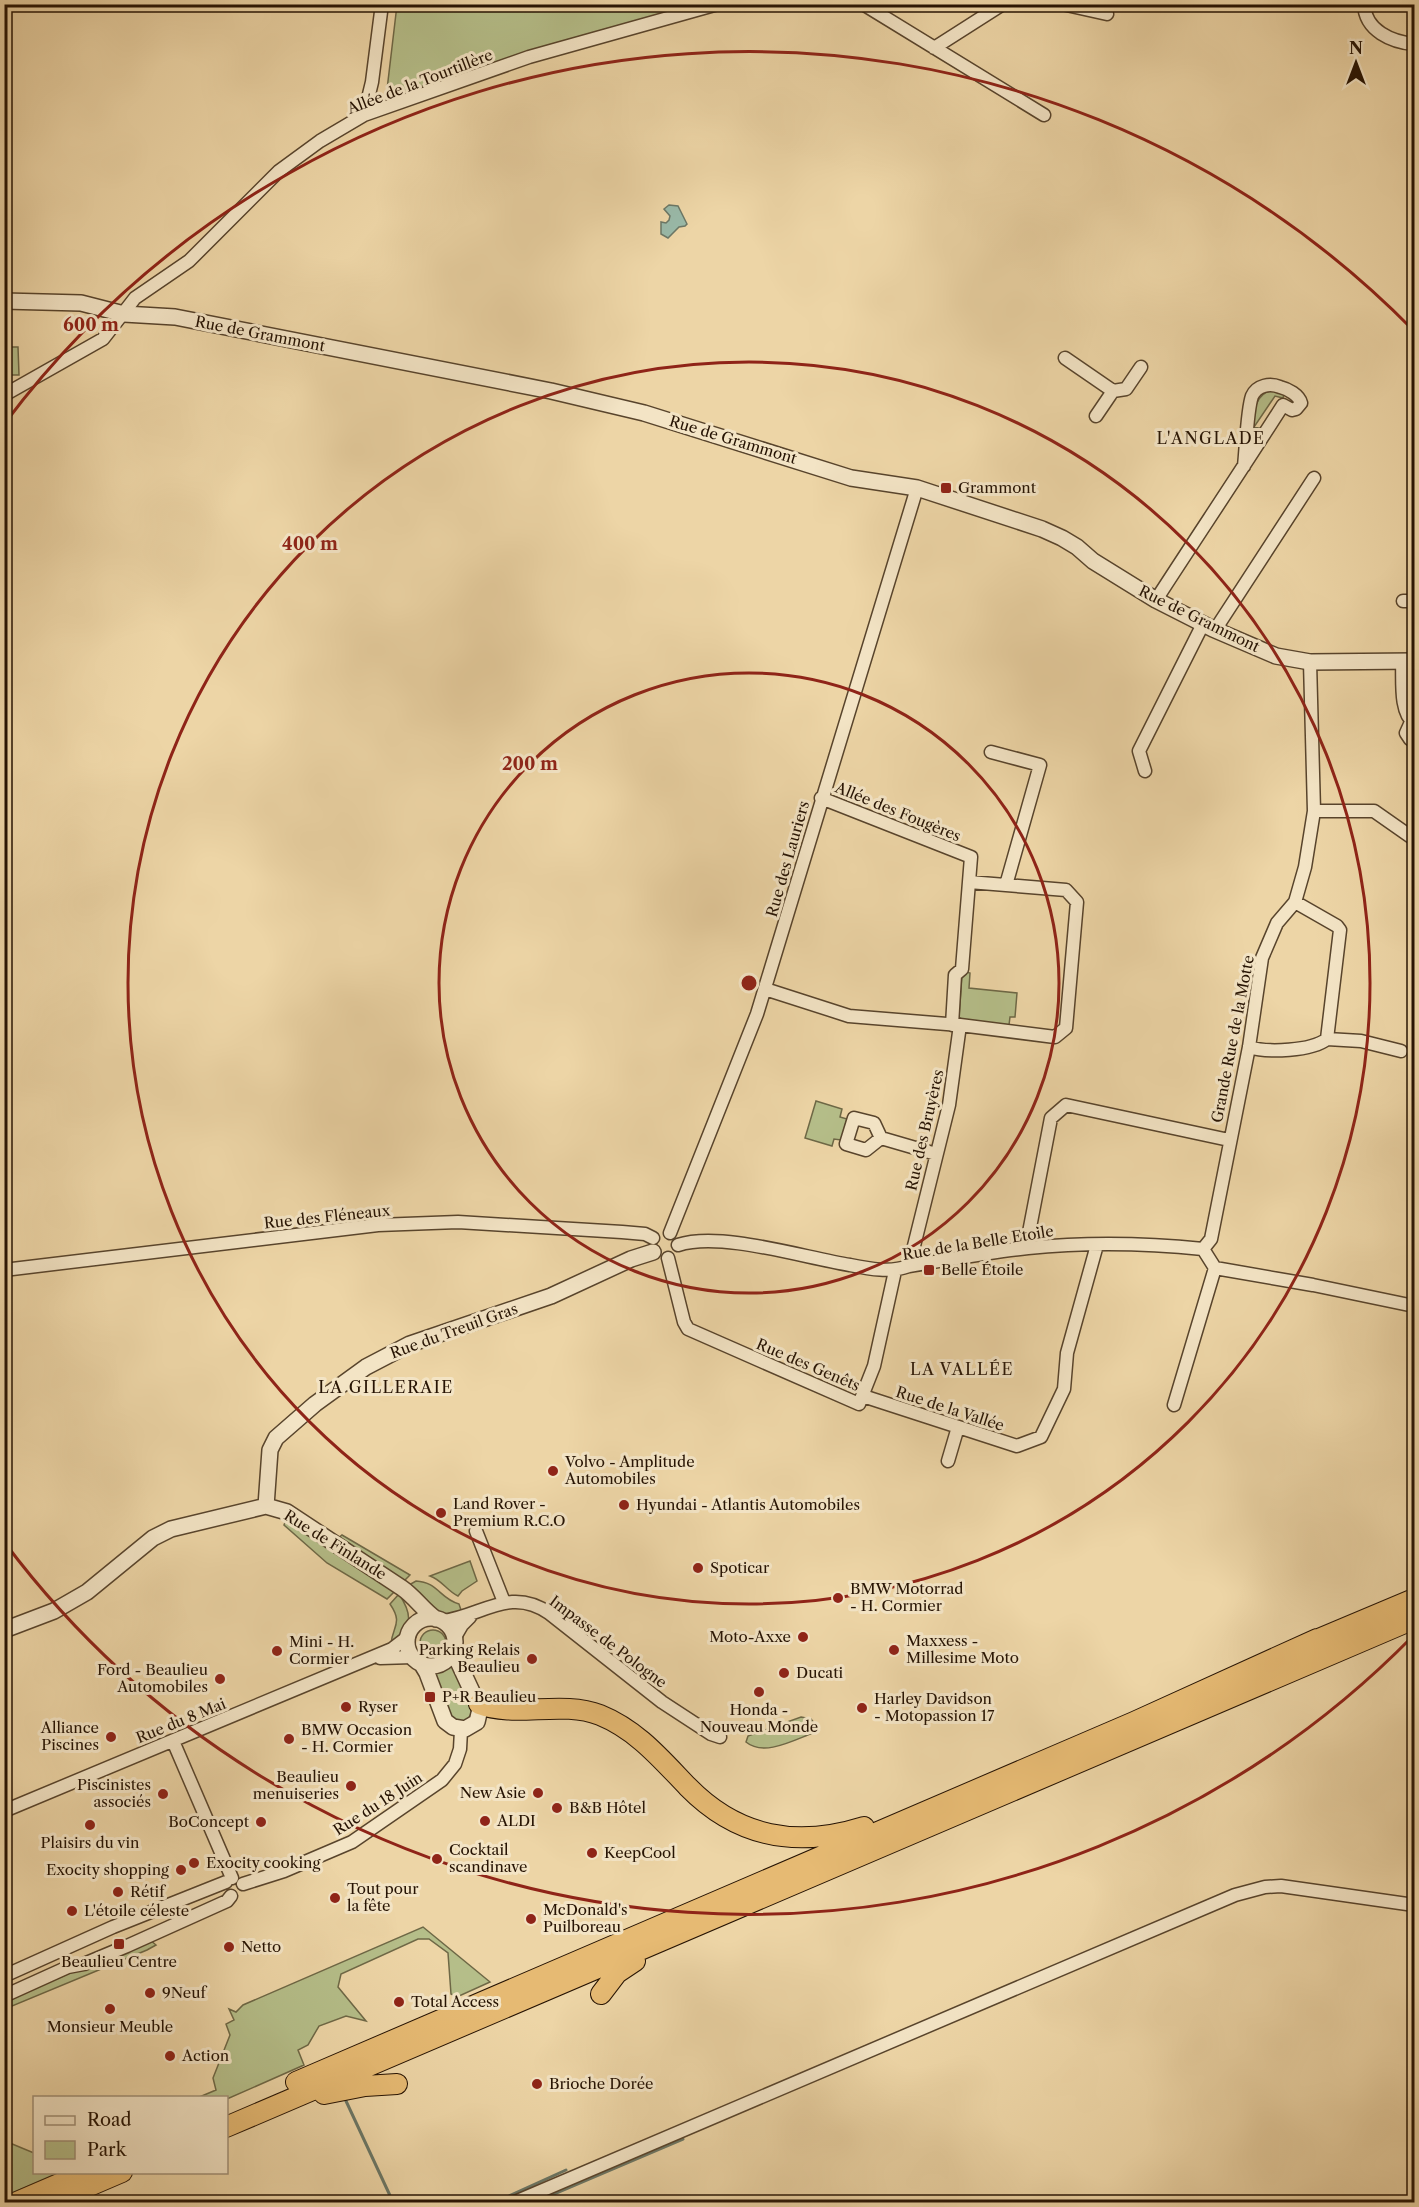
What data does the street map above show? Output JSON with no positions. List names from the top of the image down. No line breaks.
{"streets":{"street":["Allée de la Tourtillère","Rue de Grammont","Allée des Fougères","Rue des Lauriers","Grande Rue de la Motte","Rue des Bruyères","Rue des Fléneaux","Rue de la Belle Etoile","Rue du Treuil Gras","Rue des Genêts","Rue de la Vallée","Rue de Finlande","Impasse de Pologne","Rue du 8 Mai","Rue du 18 Juin"]},"crossings":[["Allée de la Tourtillère","Rue de Grammont"],["Rue de Grammont","Rue des Lauriers"],["Rue de Grammont","Grande Rue de la Motte"],["Allée des Fougères","Rue des Lauriers"],["Allée des Fougères","Rue des Bruyères"],["Rue des Lauriers","Rue des Fléneaux"],["Rue des Lauriers","Rue de la Belle Etoile"],["Rue des Lauriers","Rue du Treuil Gras"],["Rue des Lauriers","Rue des Genêts"],["Grande Rue de la Motte","Rue de la Belle Etoile"],["Rue des Bruyères","Rue de la Belle Etoile"],["Rue des Fléneaux","Rue de la Belle Etoile"],["Rue des Fléneaux","Rue du Treuil Gras"],["Rue des Fléneaux","Rue des Genêts"],["Rue de la Belle Etoile","Rue du Treuil Gras"],["Rue de la Belle Etoile","Rue des Genêts"],["Rue de la Belle Etoile","Rue de la Vallée"],["Rue du Treuil Gras","Rue des Genêts"],["Rue du Treuil Gras","Rue de Finlande"],["Rue des Genêts","Rue de la Vallée"],["Rue de Finlande","Impasse de Pologne"],["Rue de Finlande","Rue du 8 Mai"],["Impasse de Pologne","Rue du 8 Mai"]],"districts":["L'ANGLADE","LA VALLÉE","LA GILLERAIE"],"places":{"transit":["Grammont","Belle Étoile","P+R Beaulieu","Beaulieu Centre"],"other":["Volvo - Amplitude Automobiles","Hyundai - Atlantis Automobiles","Land Rover - Premium R.C.O","Spoticar","BMW Motorrad - H. Cormier","Moto-Axxe","Maxxess - Millesime Moto","Mini - H. Cormier","Parking Relais Beaulieu","Ducati","Ford - Beaulieu Automobiles","Honda - Nouveau Monde","Ryser","Harley Davidson - Motopassion 17","Alliance Piscines","BMW Occasion - H. Cormier","Beaulieu menuiseries","New Asie","Piscinistes associés","B&B Hôtel","ALDI","BoConcept","Plaisirs du vin","KeepCool","Cocktail scandinave","Exocity cooking","Exocity shopping","Rétif","Tout pour la fête","L'étoile céleste","McDonald's Puilboreau","Netto","9Neuf","Total Access","Monsieur Meuble","Action","Brioche Dorée"]},"legend":["Road","Park"],"north":"top","rings":["600 m","400 m","200 m"]}
